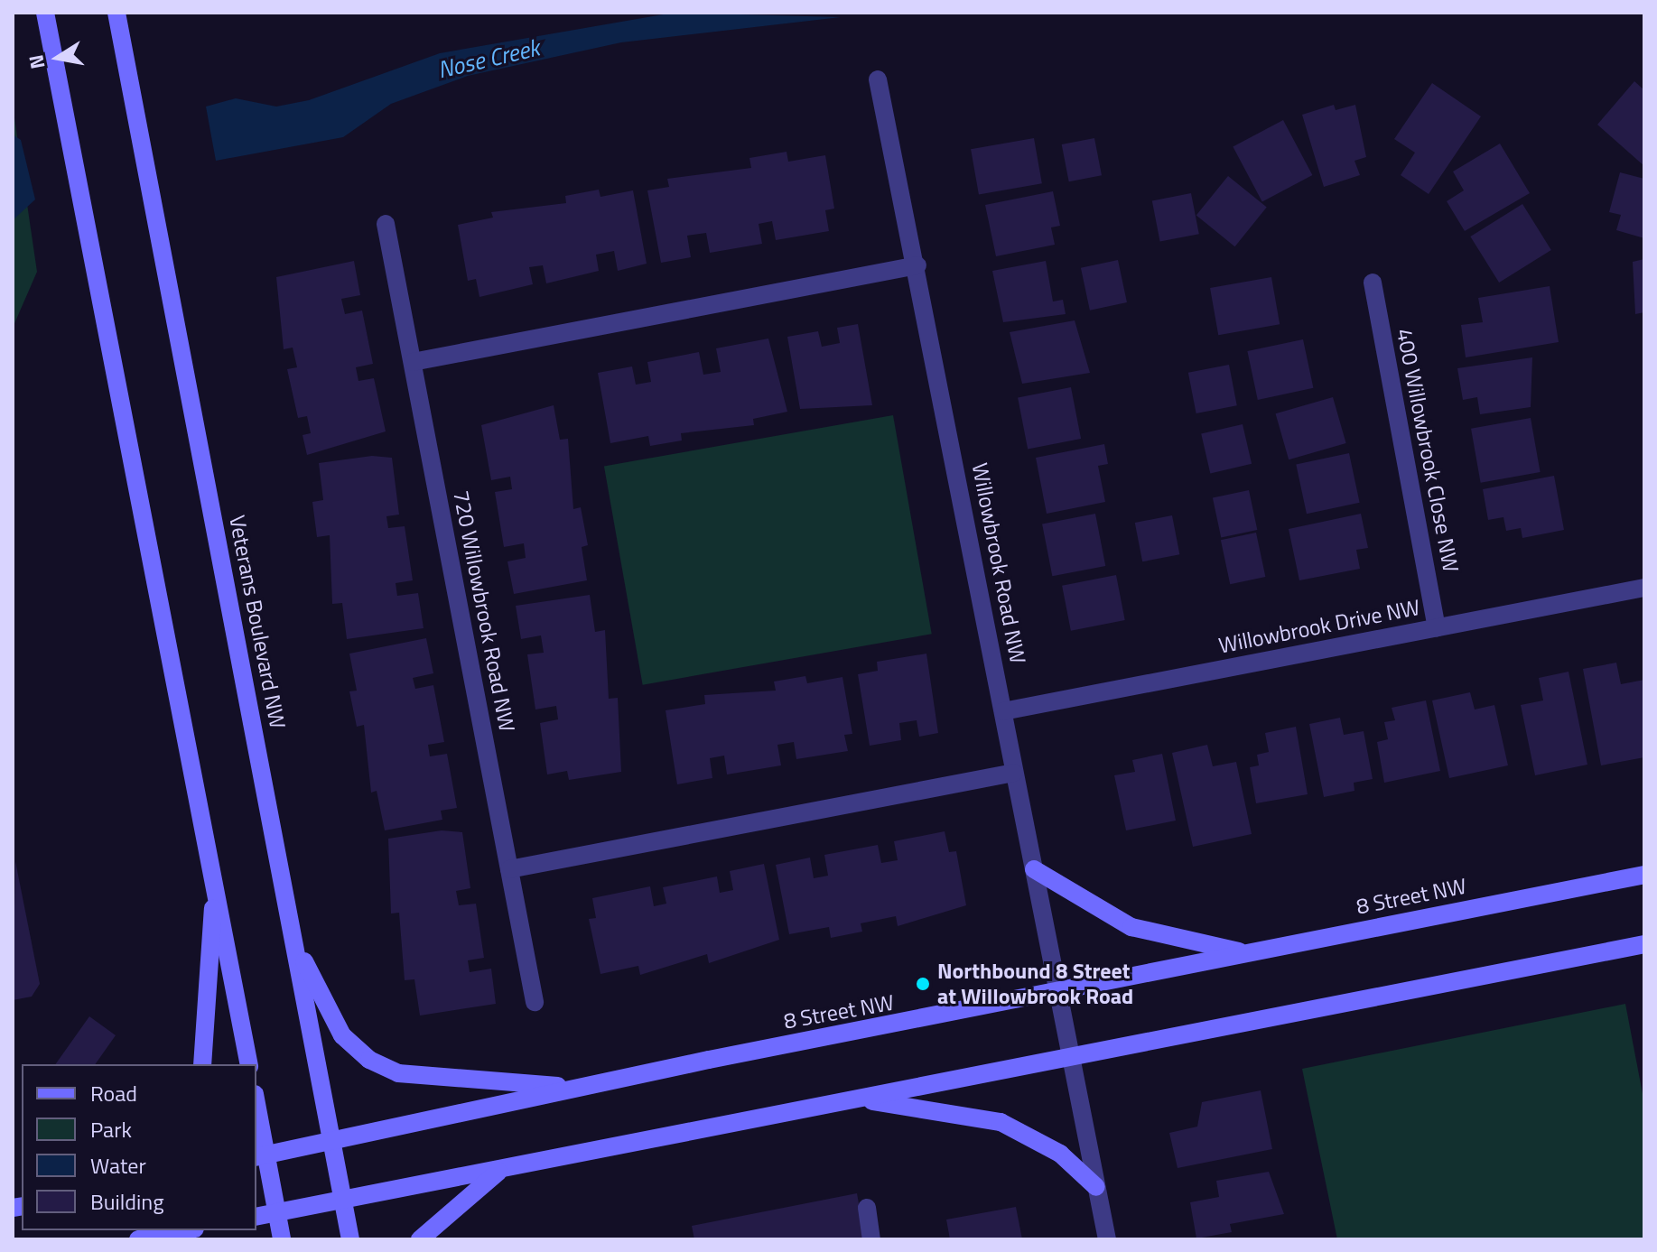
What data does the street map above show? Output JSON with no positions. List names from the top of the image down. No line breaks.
{"streets":{"main road":["Veterans Boulevard NW","8 Street NW"],"street":["400 Willowbrook Close NW","Willowbrook Road NW","720 Willowbrook Road NW","Willowbrook Drive NW"]},"crossings":[["400 Willowbrook Close NW","Willowbrook Drive NW"],["Willowbrook Road NW","Willowbrook Drive NW"],["Willowbrook Road NW","8 Street NW"],["Veterans Boulevard NW","8 Street NW"]],"water":["Nose Creek"],"places":["Northbound 8 Street at Willowbrook Road"],"legend":["Road","Park","Water","Building"],"north":"left"}
